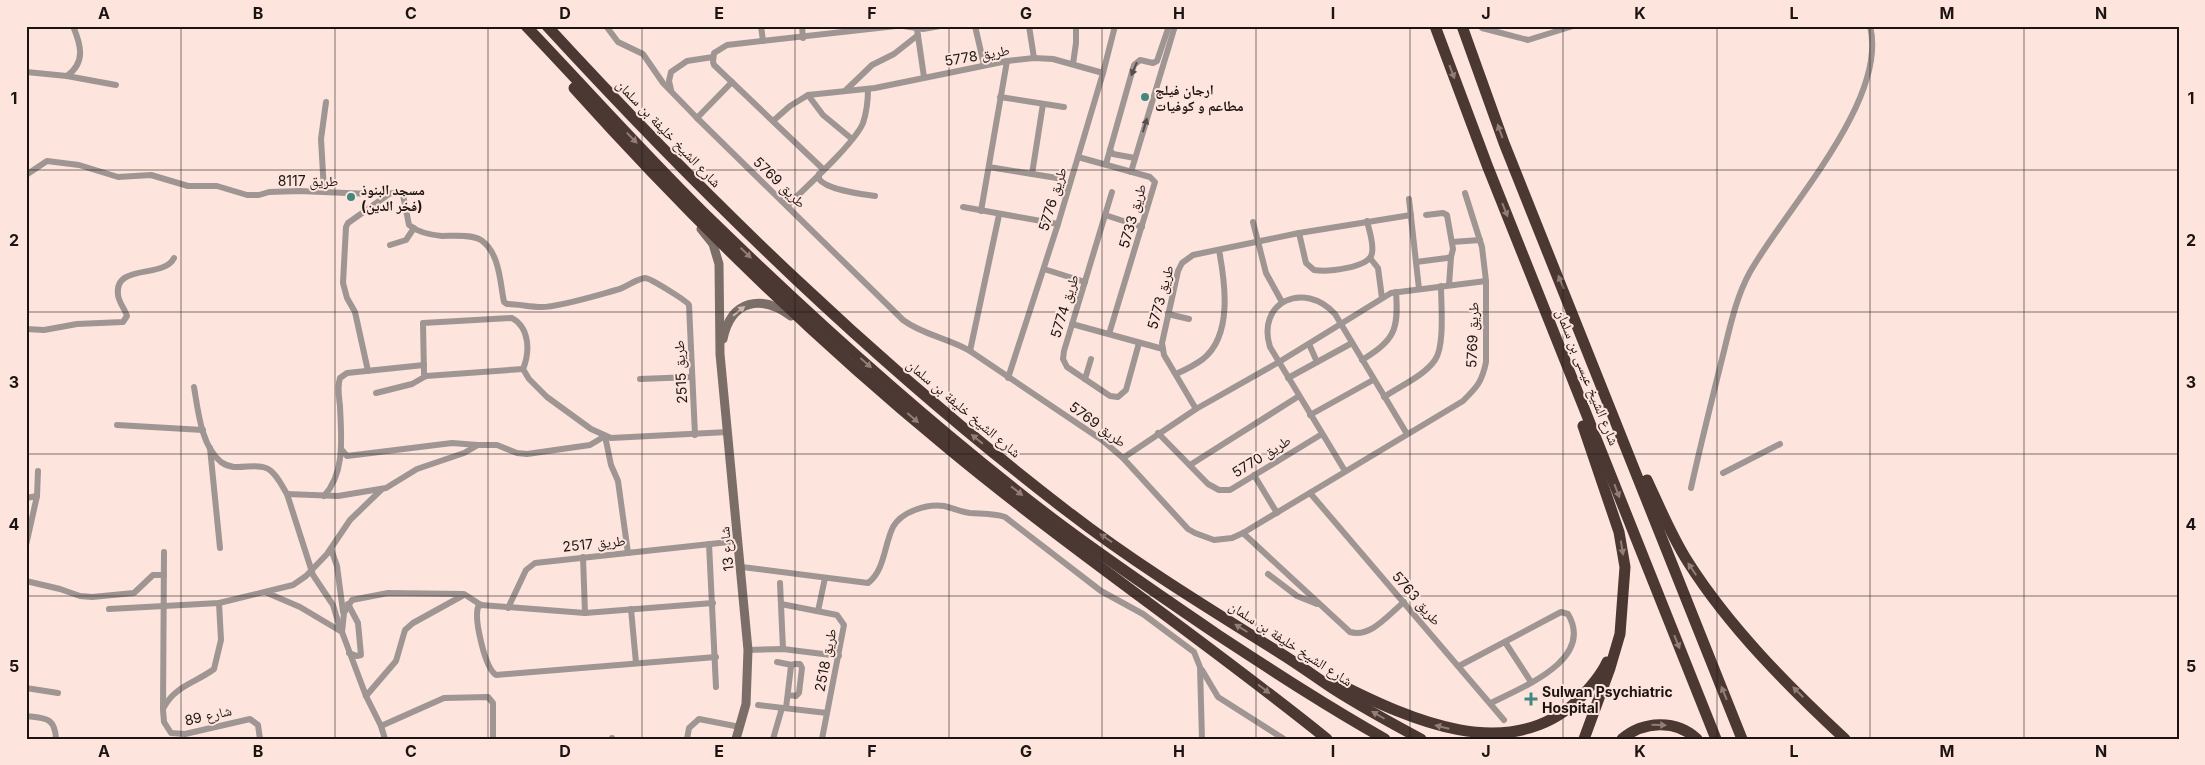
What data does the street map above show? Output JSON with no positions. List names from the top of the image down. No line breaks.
{"streets":{"highway":["شارع الشيخ خليفة بن سلمان","شارع الشيخ عيسى بن سلمان"],"street":["طريق 5778","طريق 8117","طريق 5769","طريق 5776","طريق 5733","طريق 5773","طريق 5774","طريق 2515","طريق 5770","طريق 2517","شارع 13","طريق 5763","طريق 2518","شارع 89"]},"crossings":[["طريق 5778","طريق 5776"],["طريق 5769","طريق 5776"],["طريق 5769","طريق 5763"],["طريق 5776","طريق 5733"],["طريق 2517","شارع 13"]],"places":{"other":["ارجان فيلج مطاعم و كوفيات","مسجد البنوذ (فخر الدين)"],"health":["Sulwan Psychiatric Hospital"]},"grid":{"columns":["A","B","C","D","E","F","G","H","I","J","K","L","M","N"],"rows":["1","2","3","4","5"]}}
